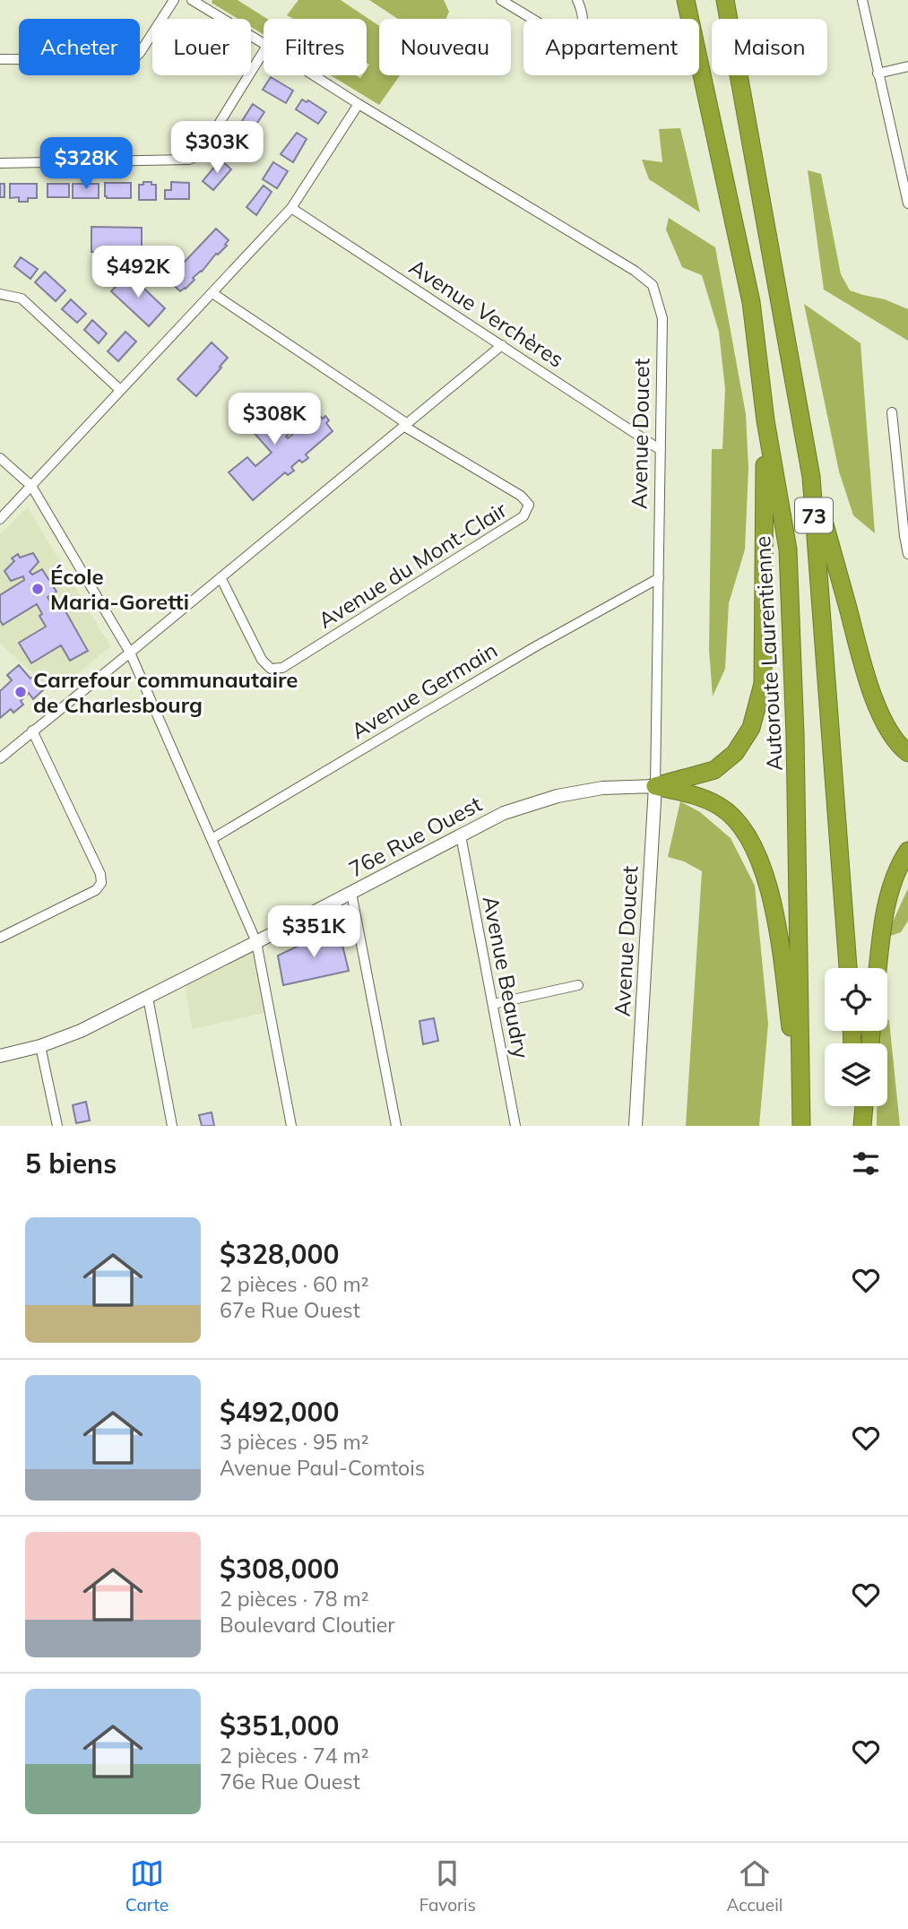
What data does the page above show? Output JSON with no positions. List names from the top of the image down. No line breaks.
{"streets":{"highway":["73","Autoroute Laurentienne"],"street":["Avenue Verchères","Avenue Doucet","Avenue du Mont-Clair","Avenue Germain","76e Rue Ouest","Avenue Beaudry"]},"crossings":[["Avenue Verchères","Avenue Doucet"],["Avenue Doucet","Avenue Germain"],["Avenue Doucet","76e Rue Ouest"],["76e Rue Ouest","Avenue Beaudry"]],"places":["École Maria-Goretti","Carrefour communautaire de Charlesbourg"],"page":{"chip":["Acheter","Louer","Filtres","Nouveau","Appartement","Maison"],"price":["$303K","$328K","$492K","$308K","$351K"],"heading":"5 biens","list":[{"name":"$328,000","note":"2 pièces · 60 m² · 67e Rue Ouest"},{"name":"$492,000","note":"3 pièces · 95 m² · Avenue Paul-Comtois"},{"name":"$308,000","note":"2 pièces · 78 m² · Boulevard Cloutier"},{"name":"$351,000","note":"2 pièces · 74 m² · 76e Rue Ouest"}],"tabs":["Carte","Favoris","Accueil"]}}
